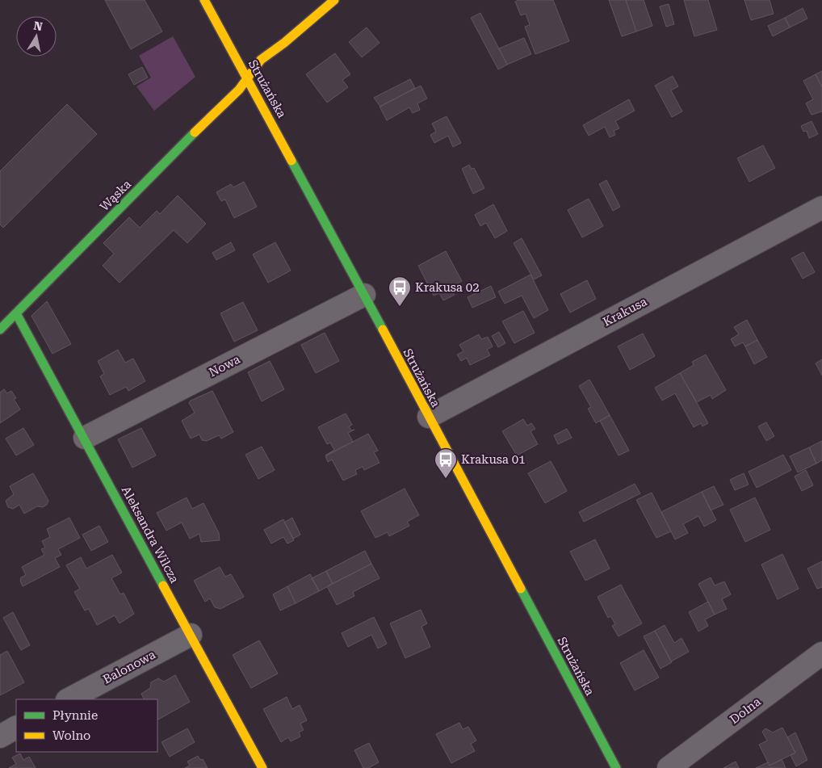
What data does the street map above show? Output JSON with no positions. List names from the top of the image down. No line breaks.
{"streets":{"street":["Strużańska","Wąska","Krakusa","Nowa","Aleksandra Wilcza","Balonowa","Dolna"]},"crossings":[["Strużańska","Wąska"],["Strużańska","Krakusa"],["Strużańska","Nowa"],["Wąska","Aleksandra Wilcza"],["Nowa","Aleksandra Wilcza"],["Aleksandra Wilcza","Balonowa"]],"places":{"bus stop":["Krakusa 02","Krakusa 01"]},"legend":["Płynnie","Wolno"],"north":"top"}
